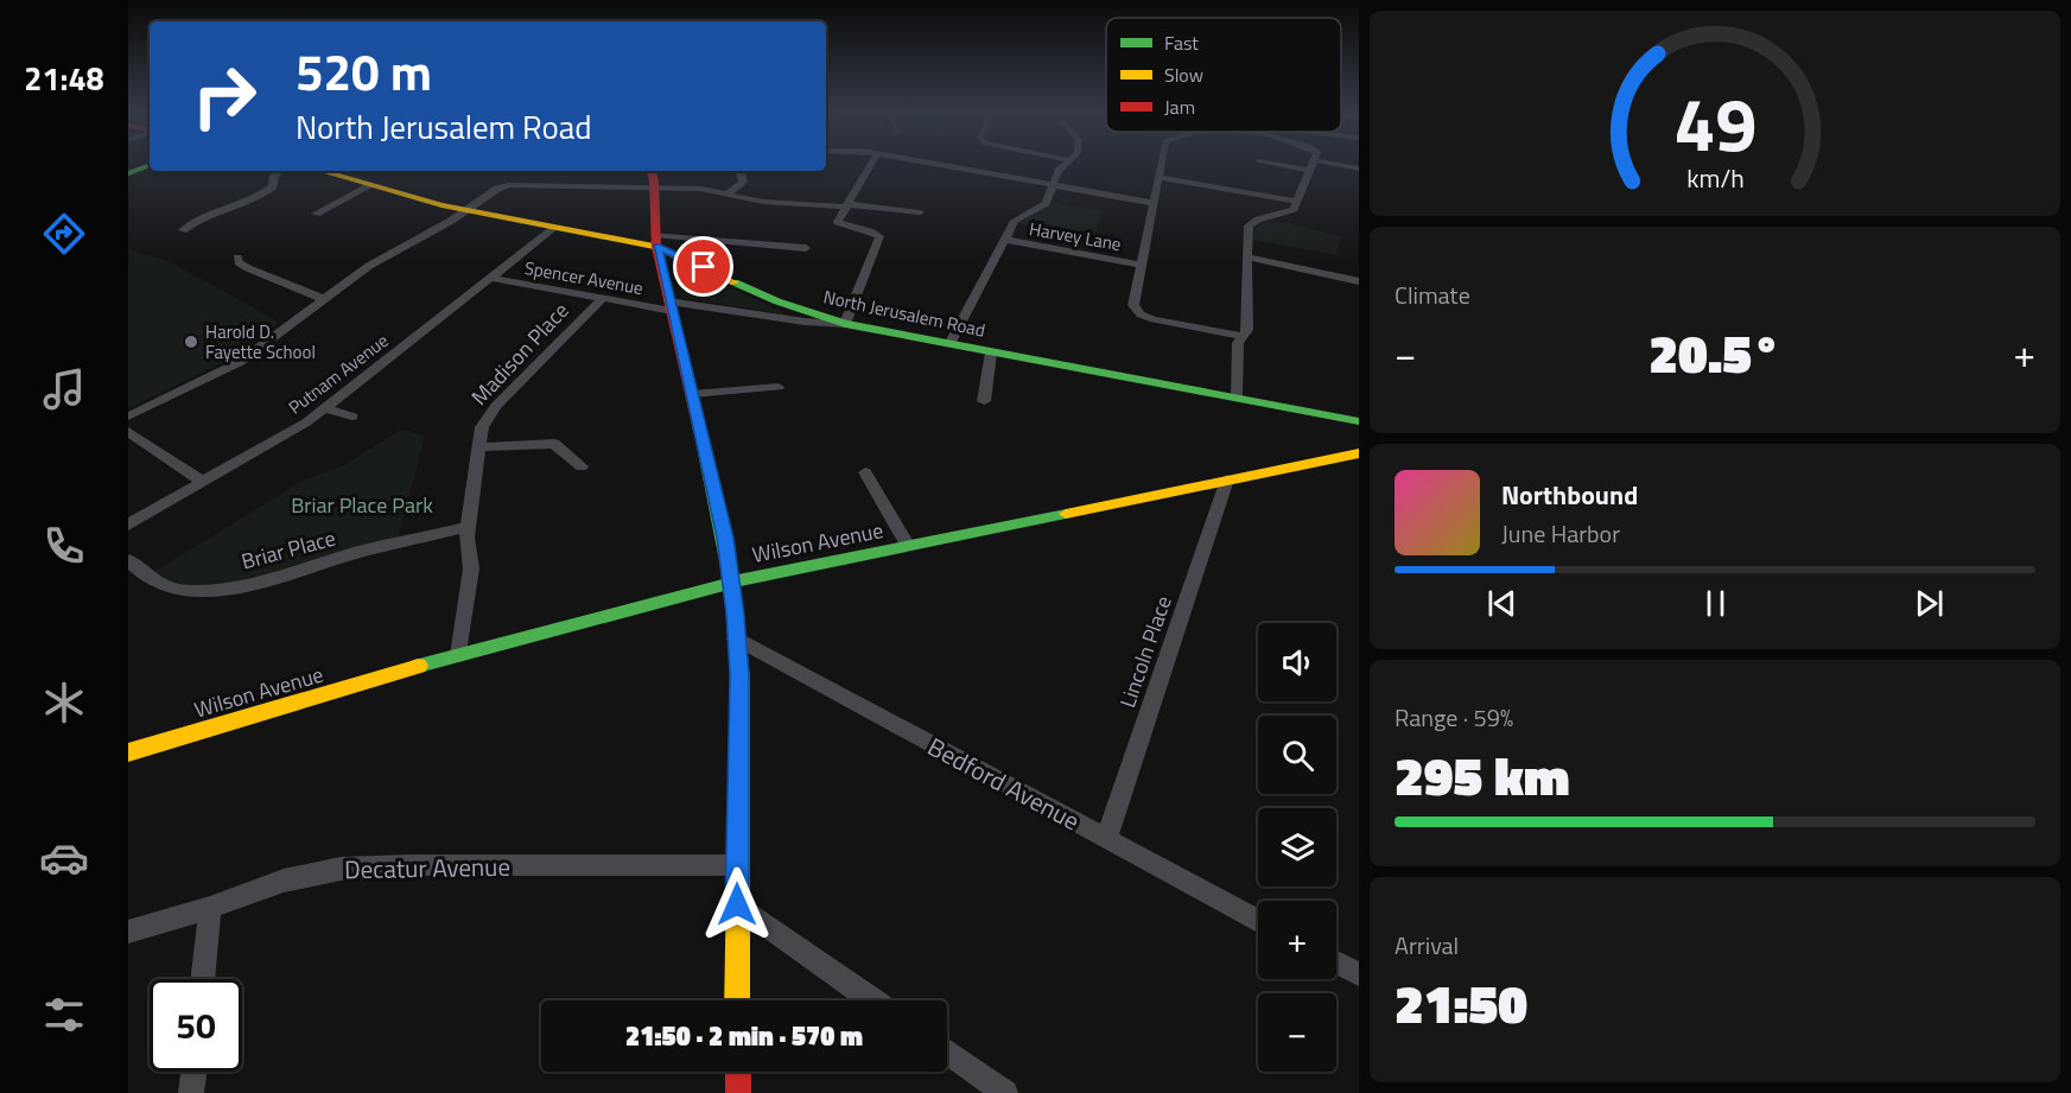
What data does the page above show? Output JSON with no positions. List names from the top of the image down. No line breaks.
{"streets":{"main road":["North Jerusalem Road","Wilson Avenue"],"street":["Harvey Lane","Spencer Avenue","Madison Place","Putnam Avenue","Briar Place","Lincoln Place","Bedford Avenue","Decatur Avenue"]},"crossings":[["Spencer Avenue","North Jerusalem Road"],["Spencer Avenue","Madison Place"],["Spencer Avenue","Putnam Avenue"],["North Jerusalem Road","Putnam Avenue"],["Madison Place","Wilson Avenue"],["Madison Place","Briar Place"],["Wilson Avenue","Lincoln Place"],["Lincoln Place","Bedford Avenue"]],"parks":["Briar Place Park"],"places":["Harold D. Fayette School"],"legend":["Fast","Slow","Jam"],"page":{"tabs":"21:48","turn":["520 m","North Jerusalem Road"],"tile":["Climate",["Range · 59%","295 km"],["Arrival","21:50"]],"heat":["−","20.5°","+"],"song":["Northbound","June Harbor"],"map_buttons":["+","−"],"limit":"50","trip":"21:50 · 2 min · 570 m","gauge":["49","km/h"]}}
